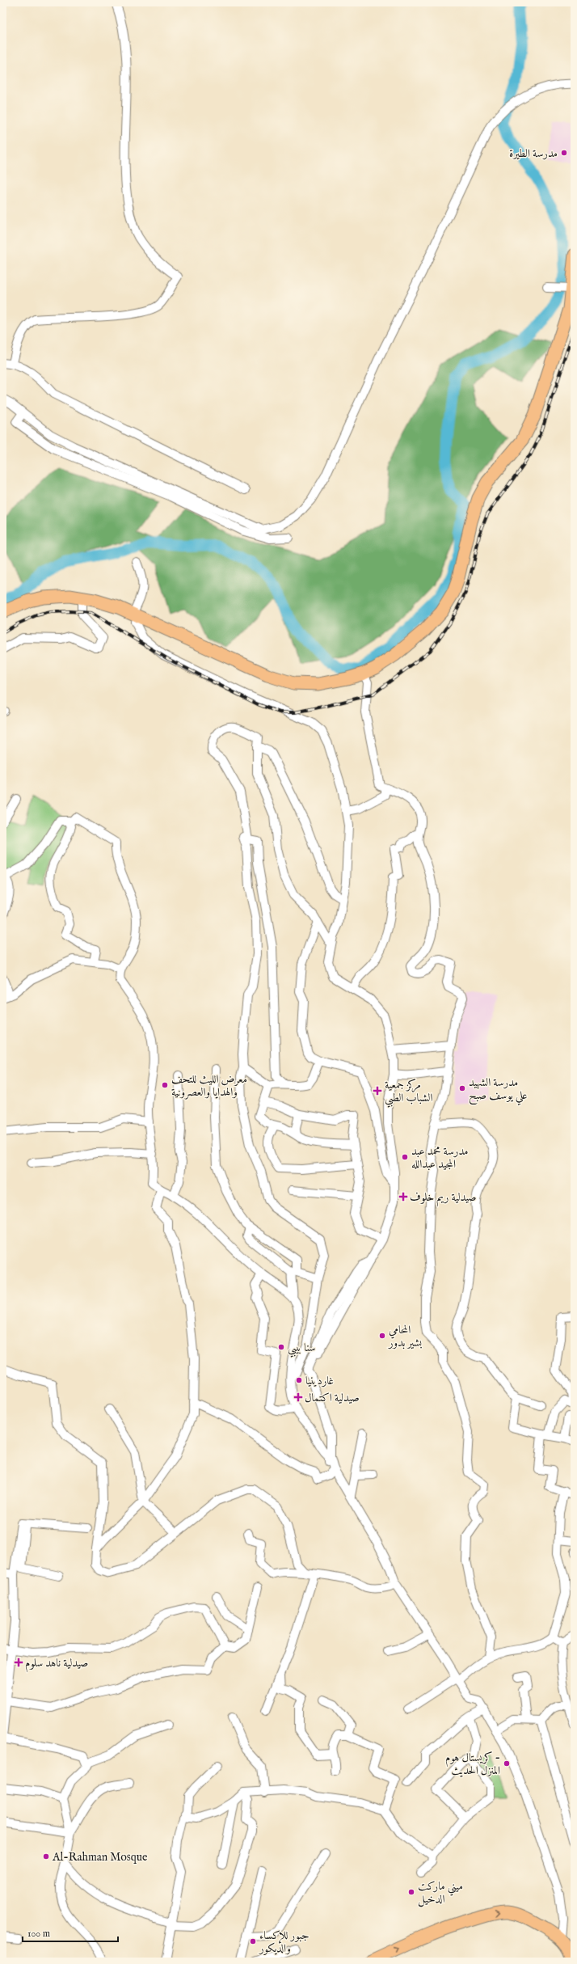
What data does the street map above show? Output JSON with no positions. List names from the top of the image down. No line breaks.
{"places":{"other":["مدرسة الطيرة","معرض الليث للتحف والهدايا والعصرونية","مدرسة الشهيد علي يوسف صبح","مدرسة محمد عبد المجيد عبدالله","المحامي بشير بدور","سنا بيبي","غاردينيا","كريستال هوم - المنزل الحديث","Al-Rahman Mosque","ميني ماركت الدخيل","جبور للإكساء والديكور"],"health":["مركز جمعية الشباب الطبي","صيدلية ريم خلوف","صيدلية اكتمال","صيدلية ناهد سلوم"]},"scale_bar":"100 m"}
